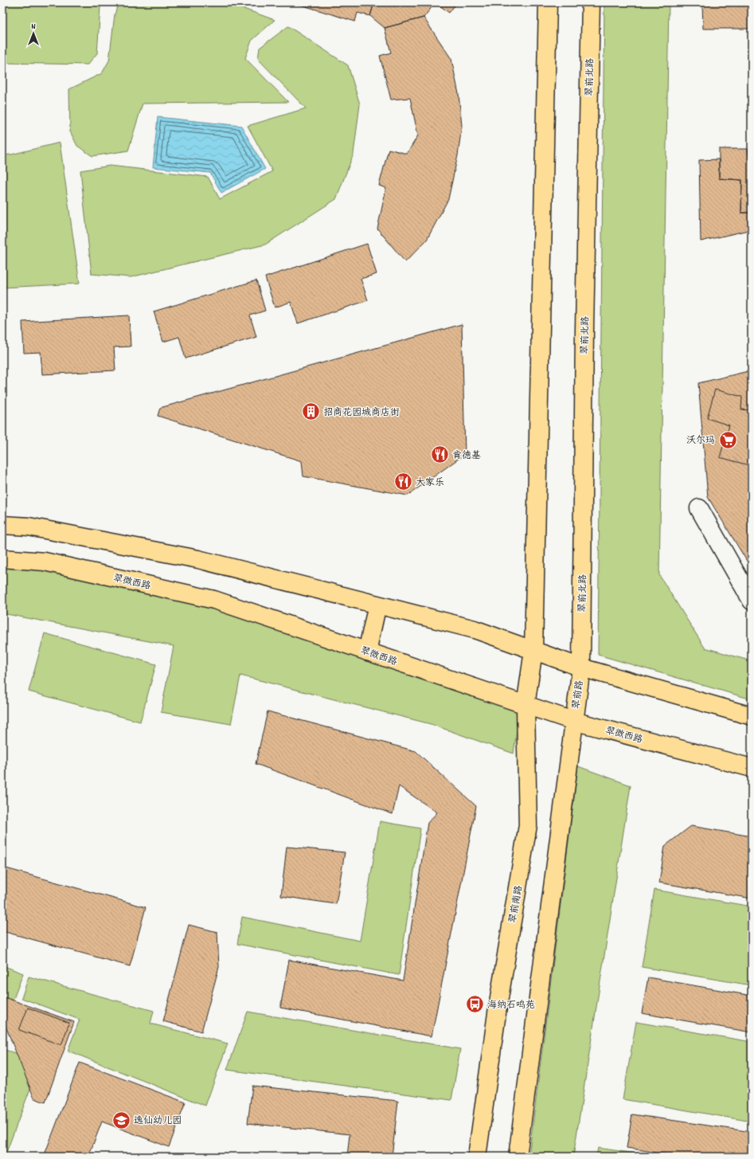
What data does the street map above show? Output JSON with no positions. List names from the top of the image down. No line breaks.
{"streets":{"main road":["翠前北路","翠微西路","翠前路","翠前南路"]},"crossings":[["翠前北路","翠前路"],["翠微西路","翠前路"],["翠微西路","翠前南路"]],"places":{"building":["招商花园城商店街"],"supermarket":["沃尔玛"],"restaurant":["肯德基","大家乐"],"bus stop":["海纳石鸣苑"],"school or university":["逸仙幼儿园"]},"north":"top"}
